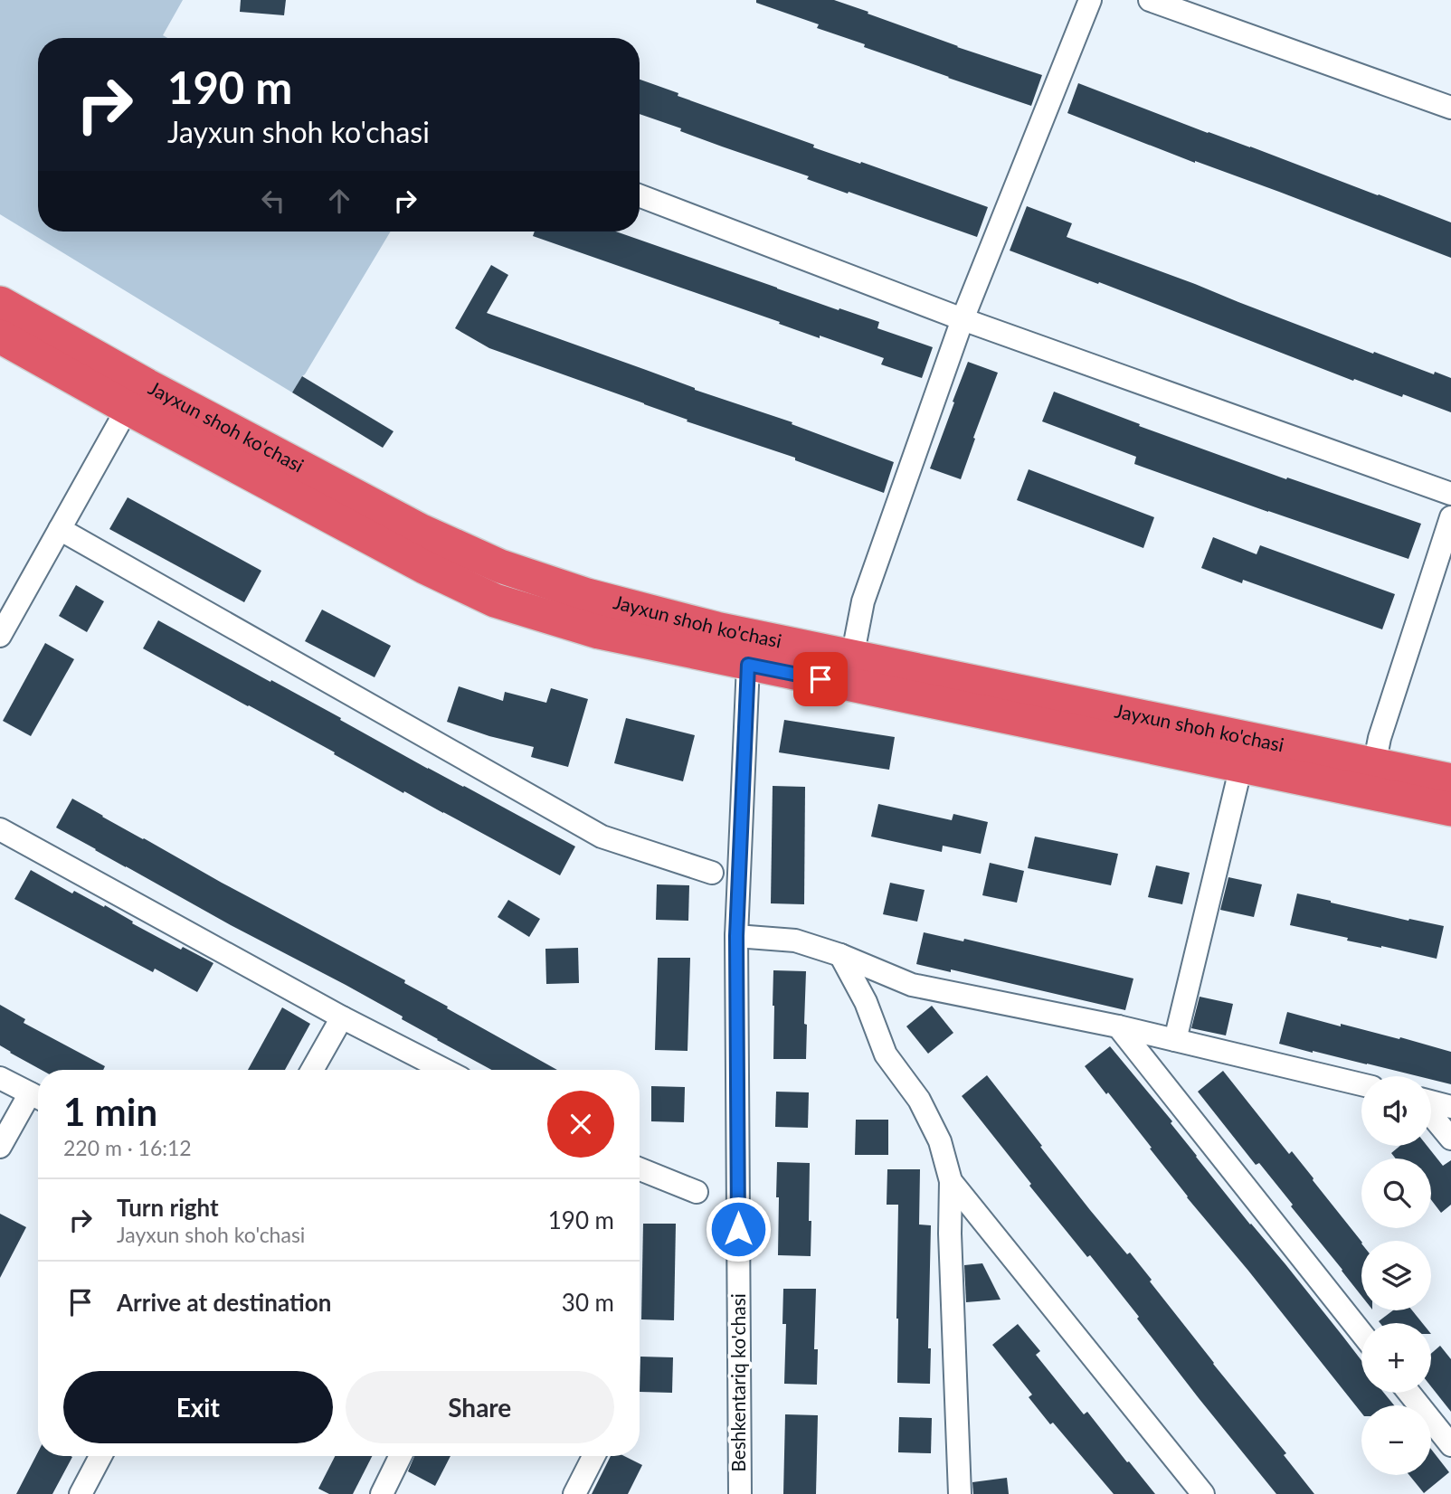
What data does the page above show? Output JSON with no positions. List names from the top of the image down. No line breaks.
{"streets":{"highway":["Jayxun shoh ko'chasi"],"street":["Beshkentariq ko'chasi"]},"crossings":[["Jayxun shoh ko'chasi","Beshkentariq ko'chasi"]],"page":{"turn":["190 m","Jayxun shoh ko'chasi"],"heading":["1 min","220 m · 16:12"],"map_buttons":["+","−"],"list":[{"name":"Turn right","note":"Jayxun shoh ko'chasi","value":"190 m"},{"name":"Arrive at destination","value":"30 m"}],"buttons":["Exit","Share"]}}
